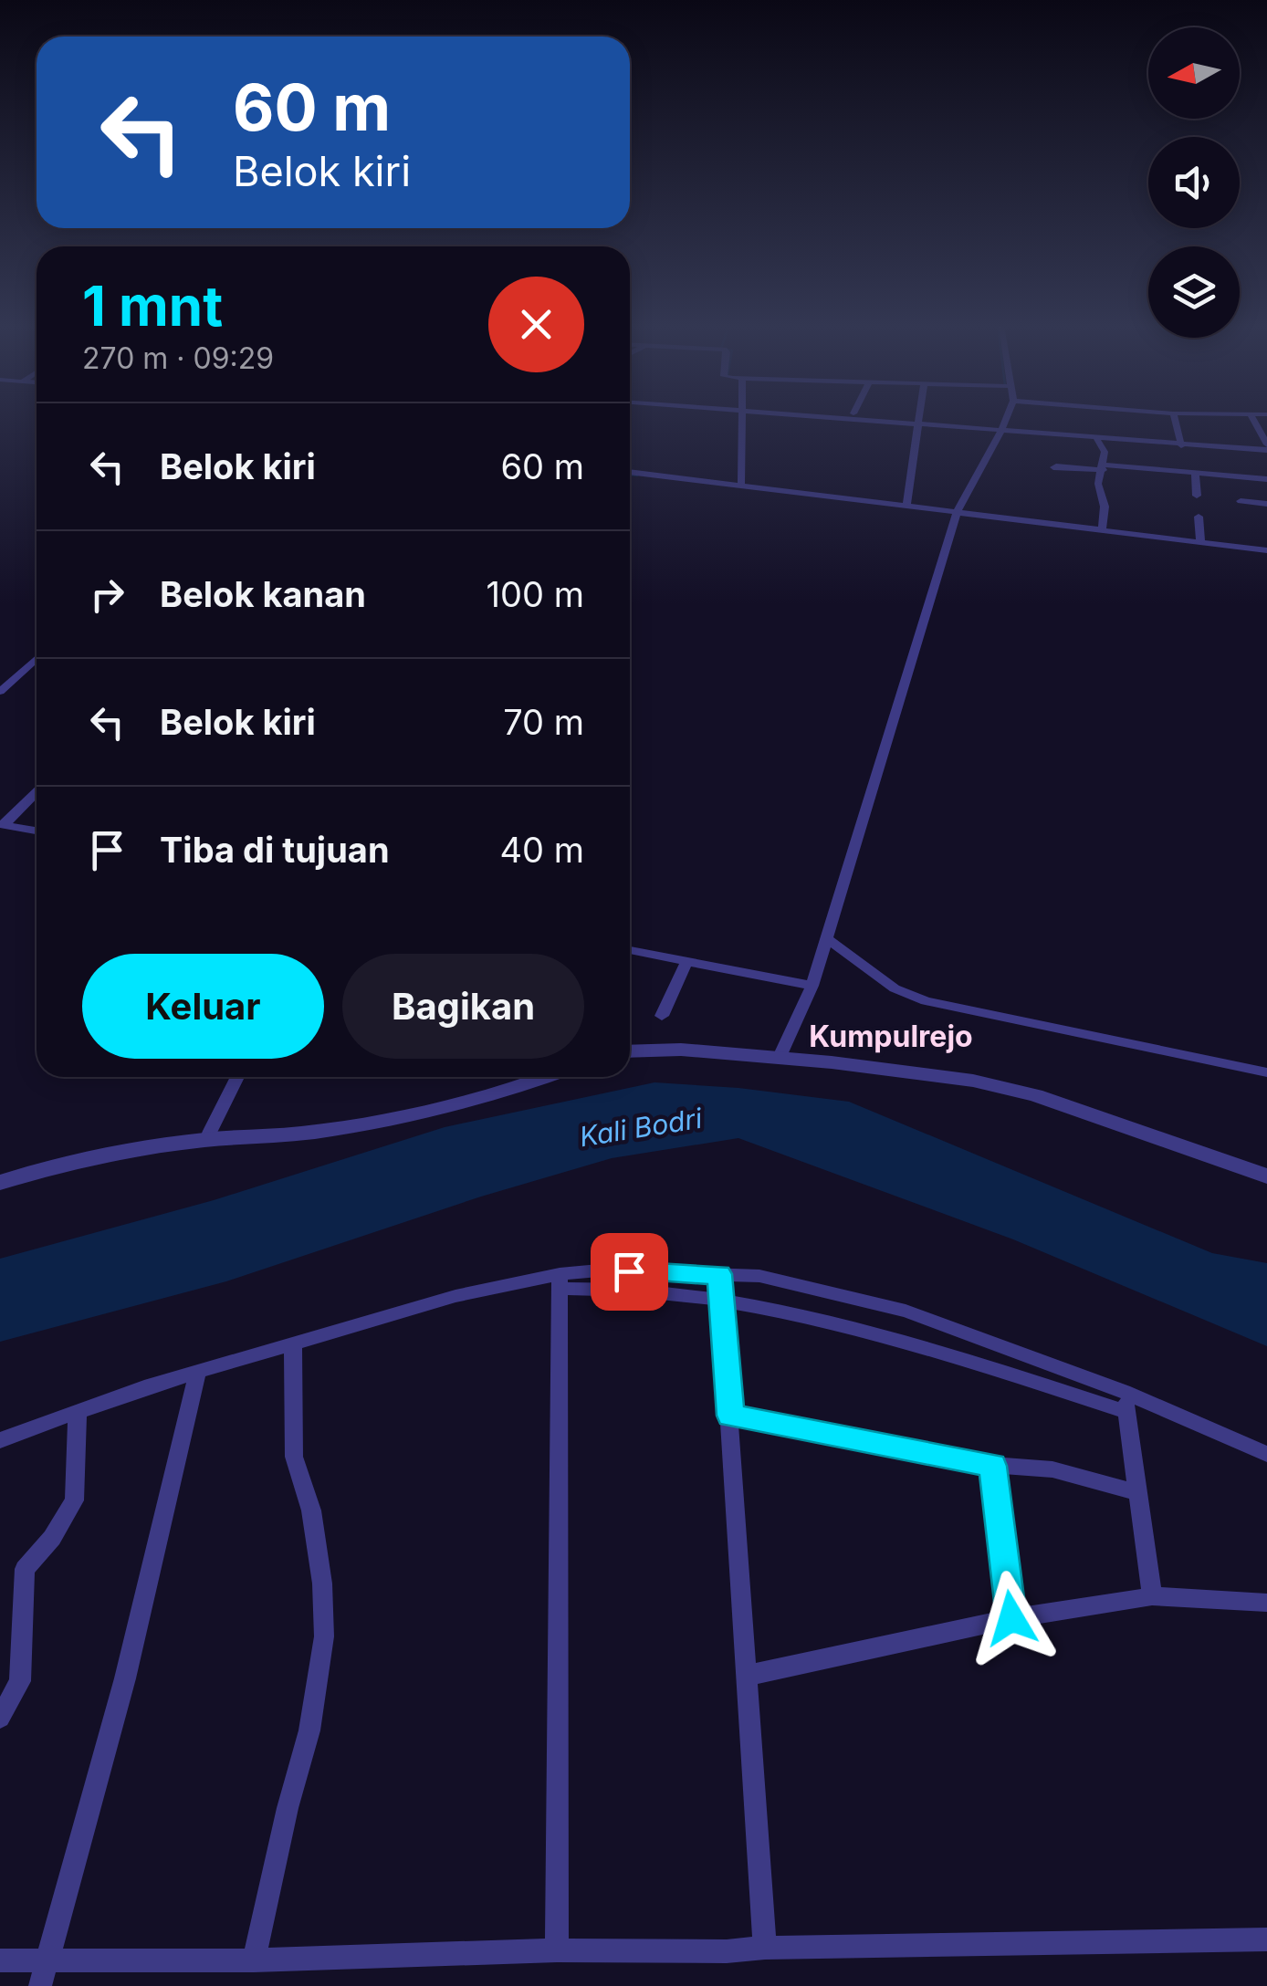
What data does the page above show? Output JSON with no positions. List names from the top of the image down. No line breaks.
{"districts":["Kumpulrejo"],"water":["Kali Bodri"],"north":"left","page":{"turn":["60 m","Belok kiri"],"heading":["1 mnt","270 m · 09:29"],"list":[{"name":"Belok kiri","value":"60 m"},{"name":"Belok kanan","value":"100 m"},{"name":"Belok kiri","value":"70 m"},{"name":"Tiba di tujuan","value":"40 m"}],"buttons":["Keluar","Bagikan"]}}
